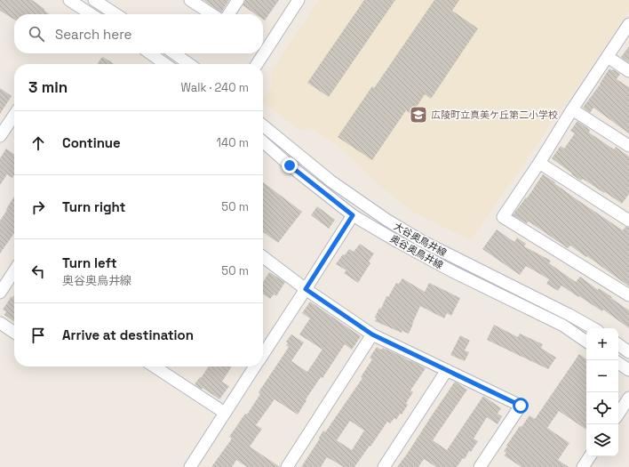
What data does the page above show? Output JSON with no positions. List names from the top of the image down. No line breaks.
{"streets":{"street":["大谷奥鳥井線","奥谷奥鳥井線"]},"places":{"school or university":["広陵町立真美ケ丘第二小学校"]},"page":{"search":"Search here","heading":["3 min","Walk · 240 m"],"list":[["Continue","140 m"],["Turn right","50 m"],["Turn left","奥谷奥鳥井線","50 m"],"Arrive at destination"],"map_buttons":["+","−"]}}
